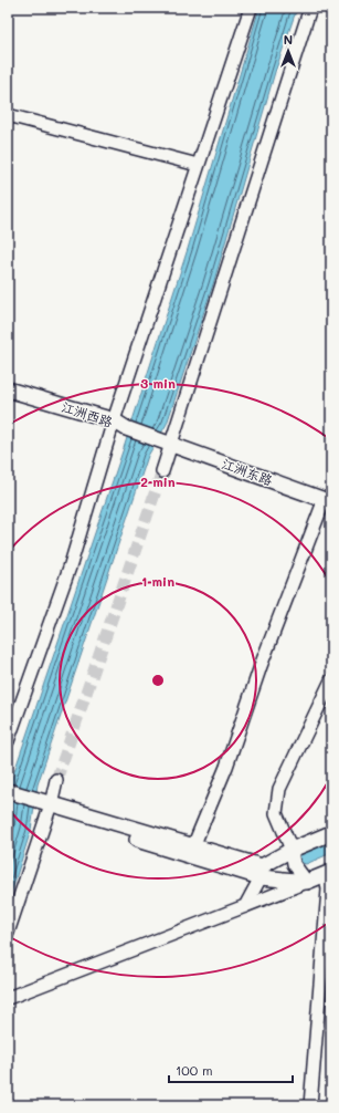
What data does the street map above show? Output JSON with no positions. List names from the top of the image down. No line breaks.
{"streets":{"main road":["江洲西路","江洲东路"]},"crossings":[["江洲西路","江洲东路"]],"scale_bar":"100 m","north":"top","rings":["3 min","2 min","1 min"]}
